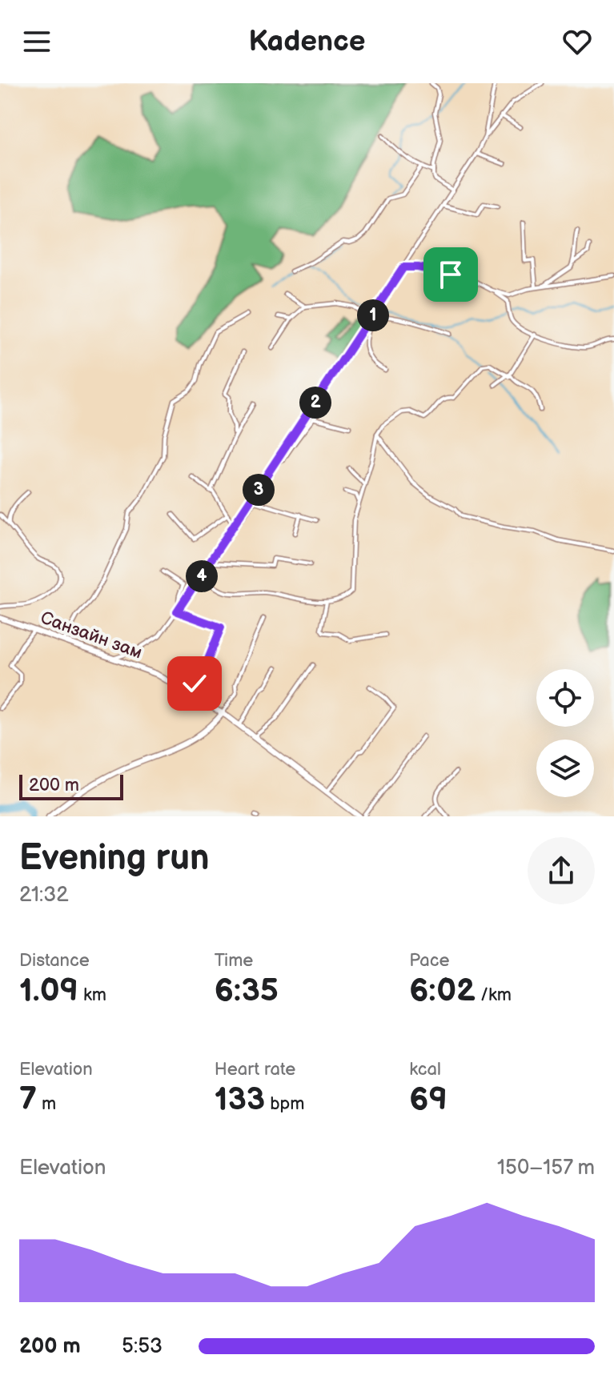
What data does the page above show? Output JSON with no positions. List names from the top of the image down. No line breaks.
{"streets":{"main road":["Санзайн зам"]},"scale_bar":"200 m","page":{"header":"Kadence","pins":["1","2","3","4"],"scale":"200 m","heading":["Evening run","21:32"],"stats":[["Distance","1.09 km"],["Time","6:35"],["Pace","6:02 /km"],["Elevation","7 m"],["Heart rate","133 bpm"],["kcal","69"]],"chart":["Elevation","150–157 m"],"list":[{"name":"200 m","note":"5:53"}]}}
